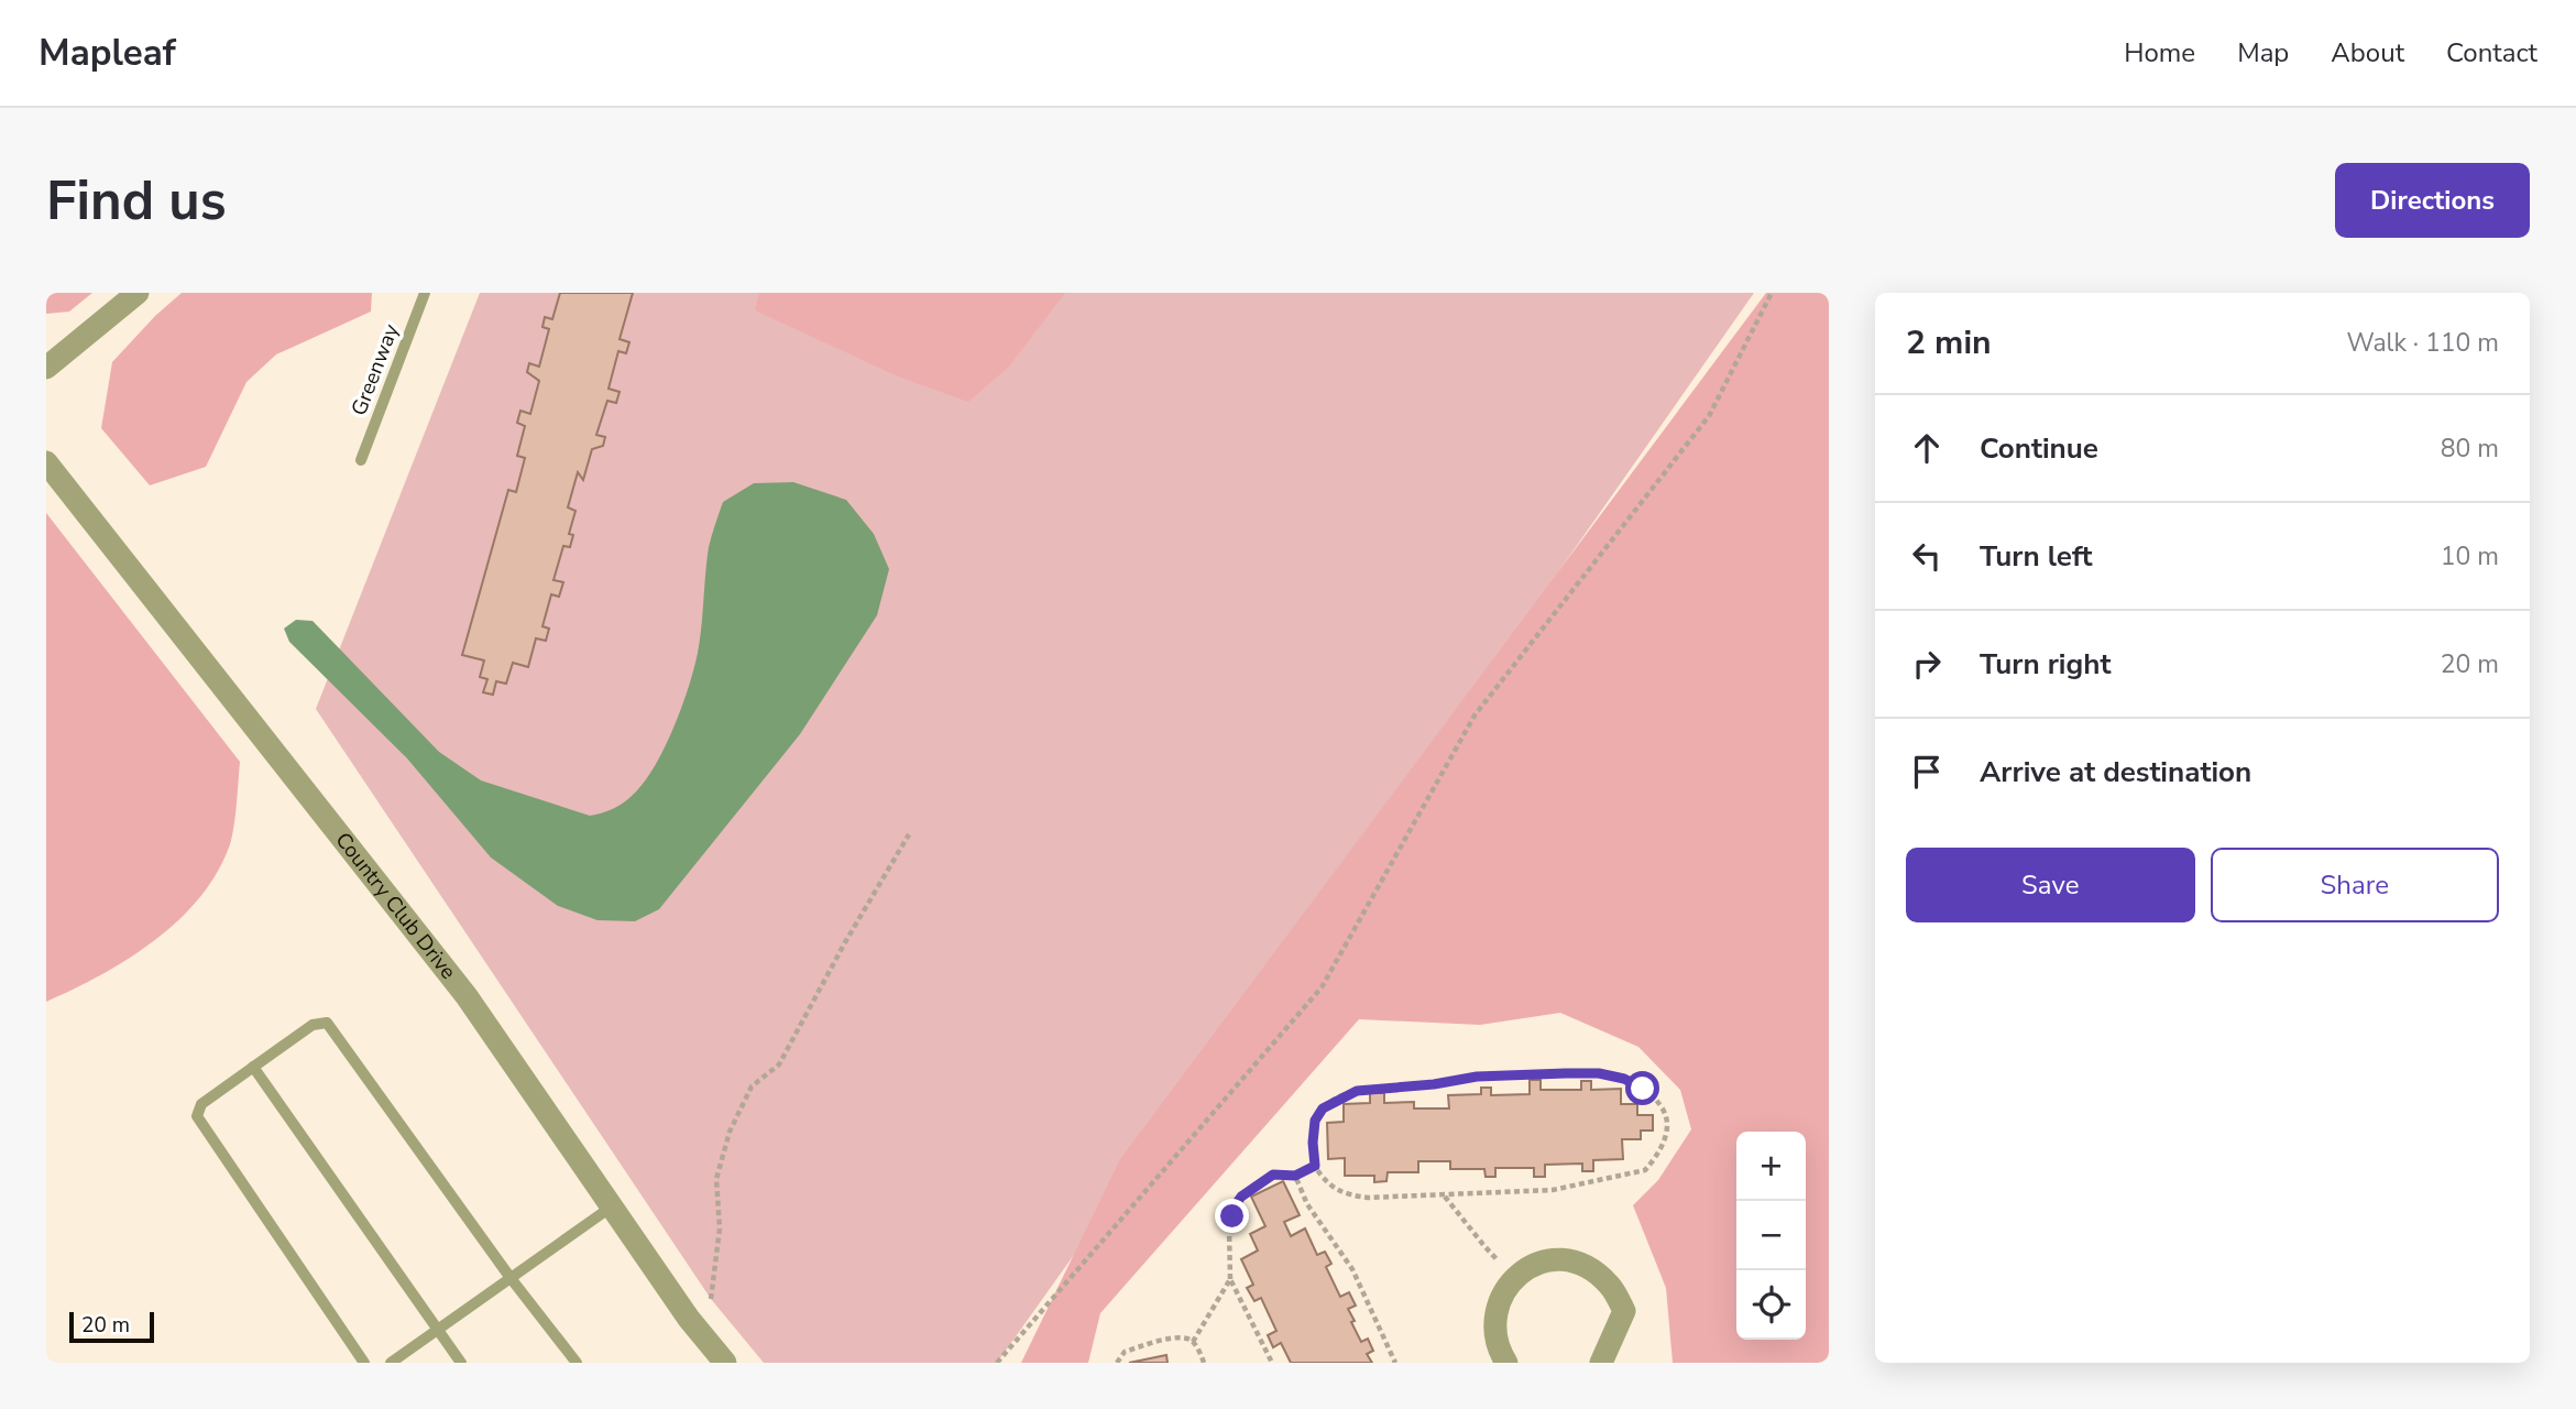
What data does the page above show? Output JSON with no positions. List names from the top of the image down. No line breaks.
{"streets":{"street":["Country Club Drive"],"lane":["Greenway"]},"scale_bar":"20 m","page":{"header":"Mapleaf","nav":["Home","Map","About","Contact"],"buttons":["Directions",["Save","Share"]],"title":"Find us","heading":["2 min","Walk · 110 m"],"list":[["Continue","80 m"],["Turn left","10 m"],["Turn right","20 m"],"Arrive at destination"],"map_buttons":["+","−"],"scale":"20 m"}}
